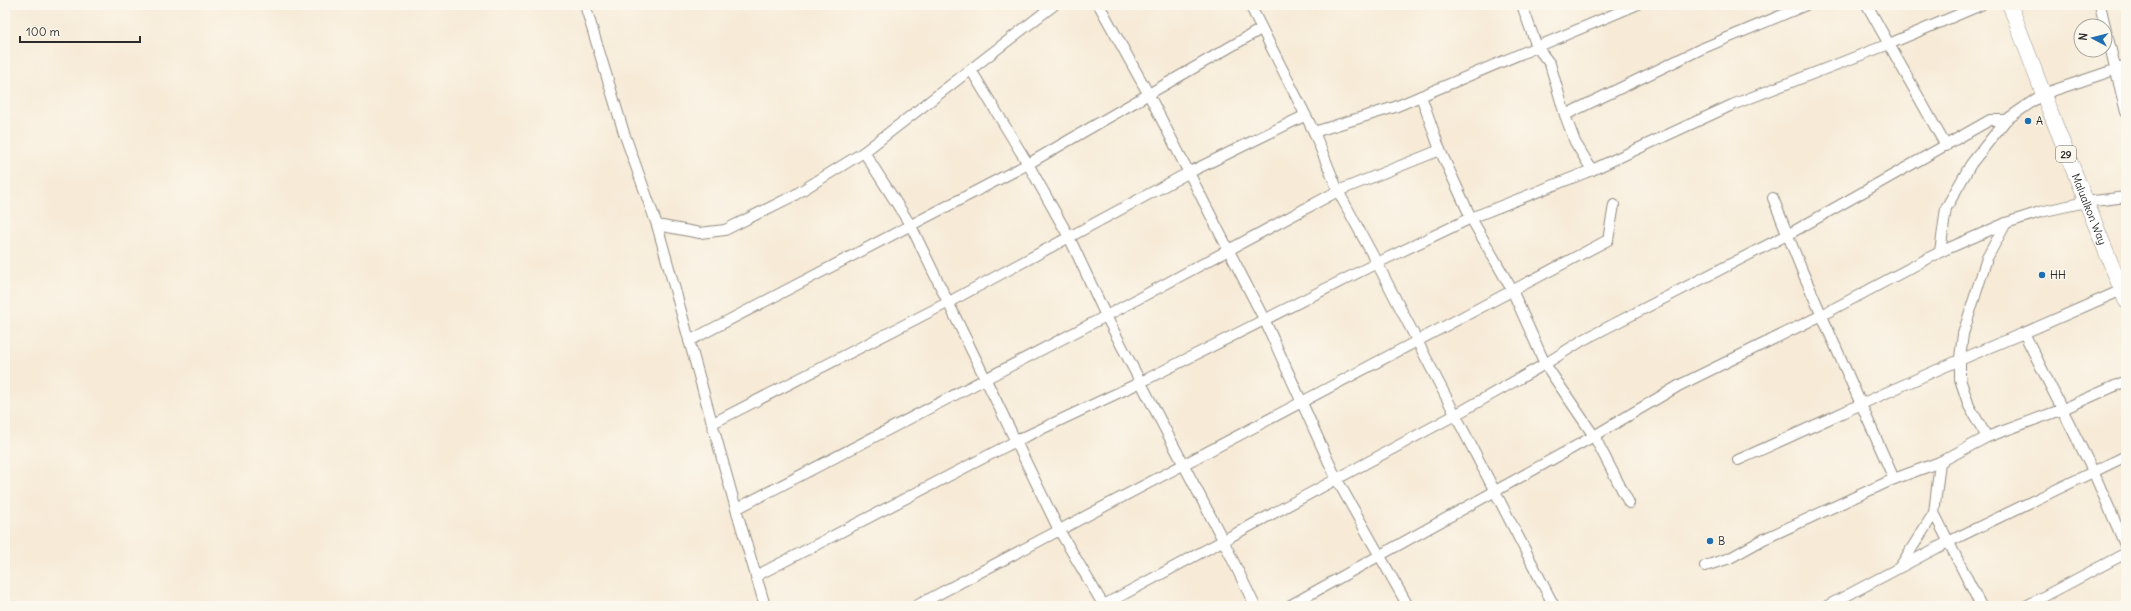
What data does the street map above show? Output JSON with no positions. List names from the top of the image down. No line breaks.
{"streets":{"main road":["29","Malualkon Way"]},"places":["A","HH","B"],"scale_bar":"100 m","north":"left"}
